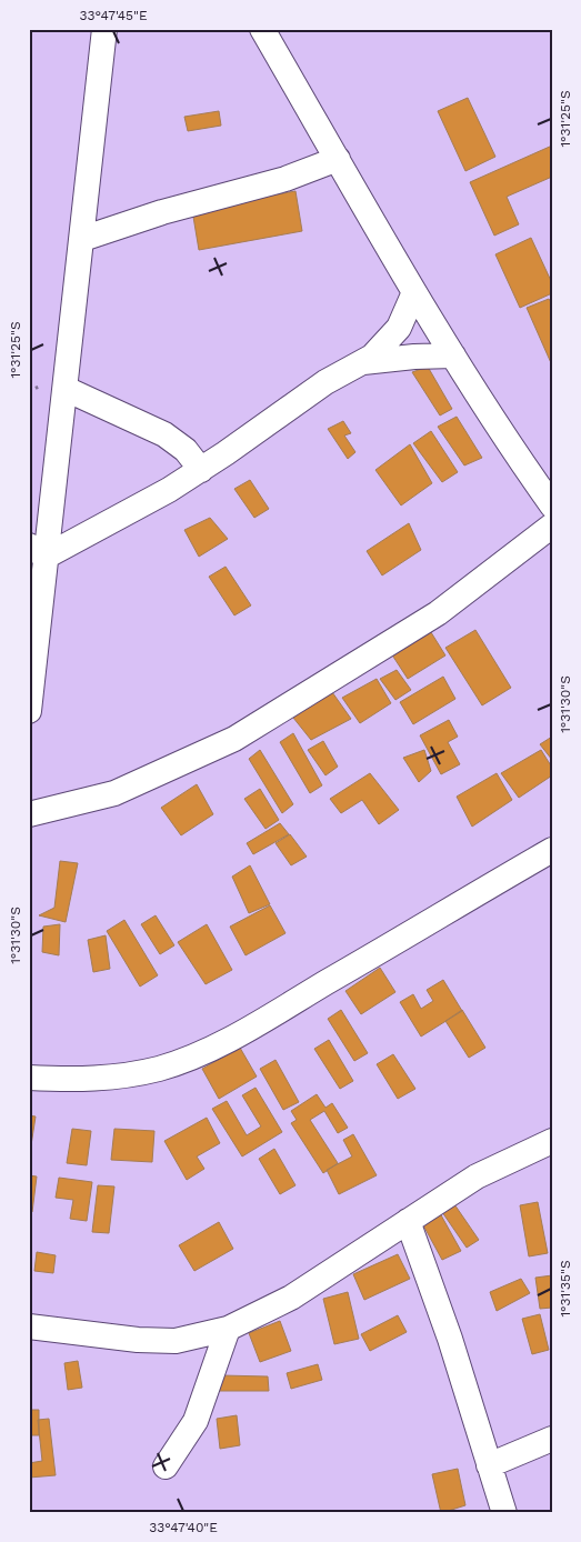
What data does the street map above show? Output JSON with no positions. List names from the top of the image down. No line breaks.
{"coordinates":["33°47'45\"E","1°31'25\"S","1°31'30\"S","1°31'35\"S","33°47'40\"E"]}
